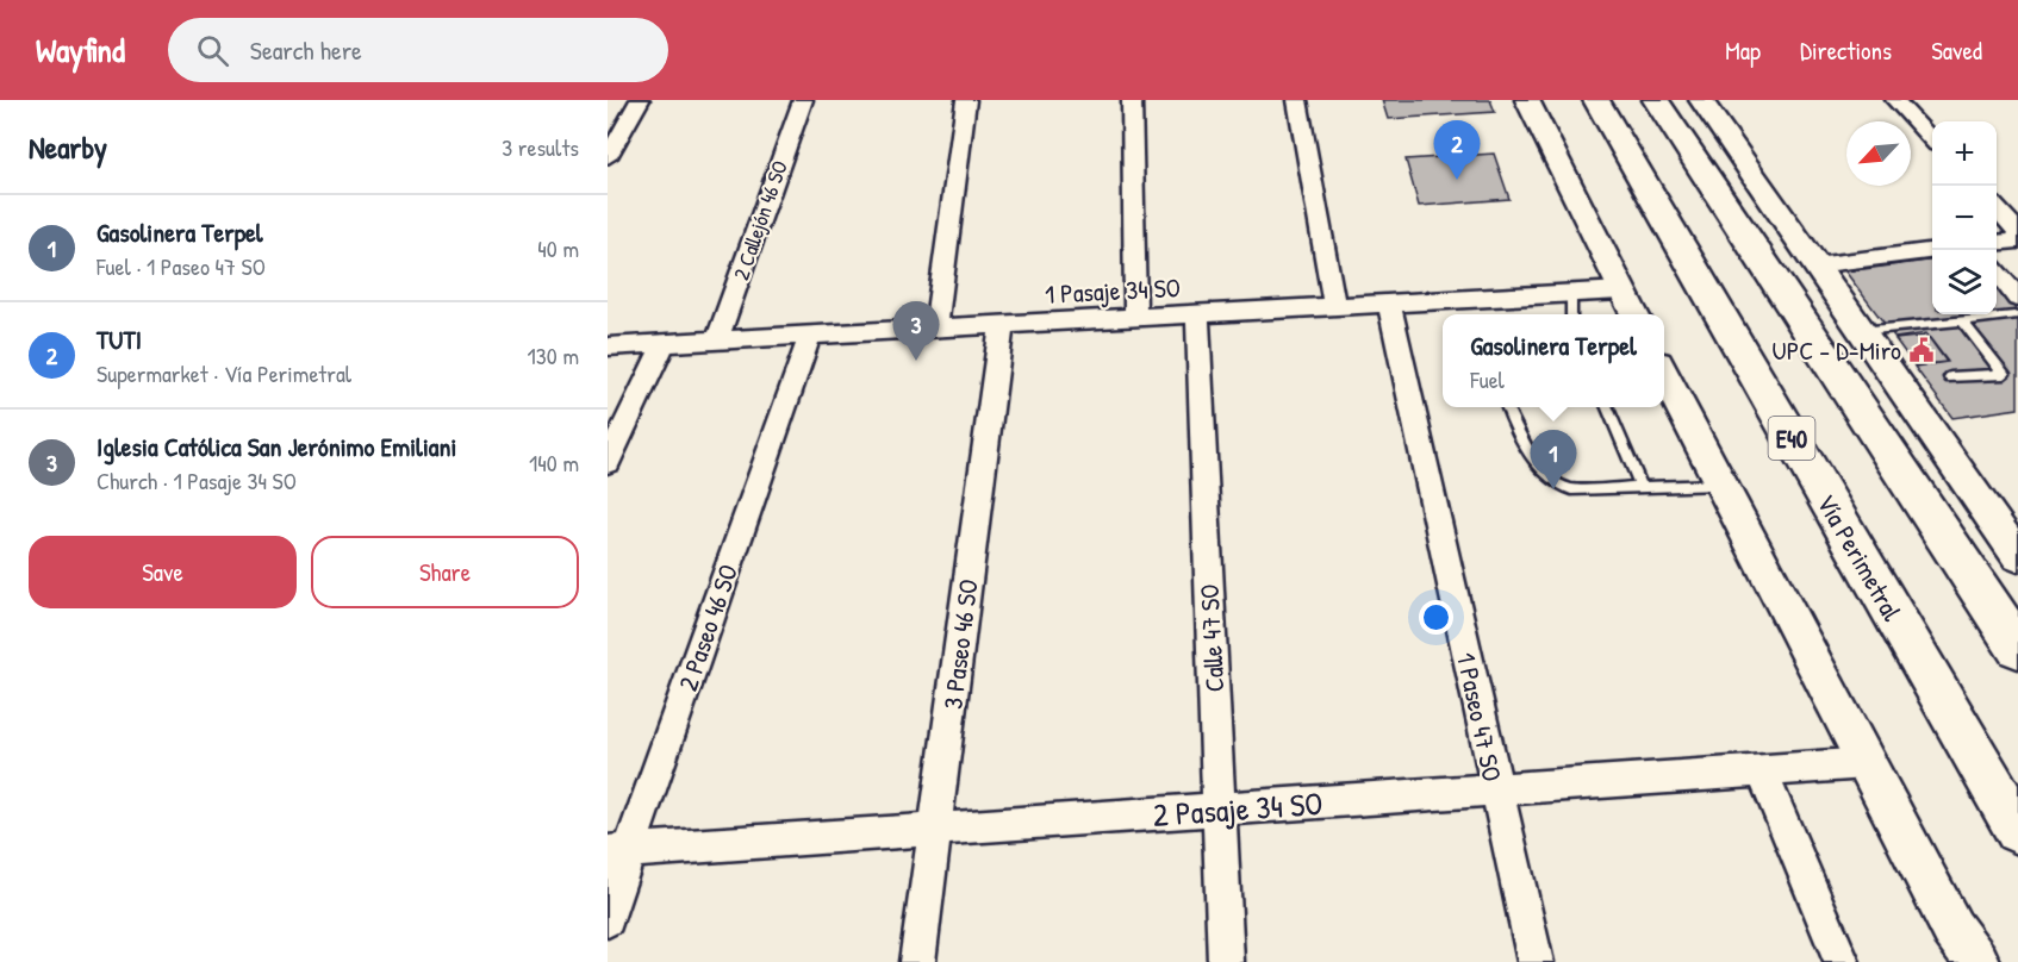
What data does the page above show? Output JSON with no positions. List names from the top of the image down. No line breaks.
{"streets":{"highway":["E40","Vía Perimetral"],"street":["2 Callejón 46 SO","1 Pasaje 34 SO","2 Paseo 46 SO","Calle 47 SO","3 Paseo 46 SO","1 Paseo 47 SO","2 Pasaje 34 SO"]},"crossings":[["2 Callejón 46 SO","1 Pasaje 34 SO"],["1 Pasaje 34 SO","2 Paseo 46 SO"],["1 Pasaje 34 SO","Calle 47 SO"],["1 Pasaje 34 SO","3 Paseo 46 SO"],["1 Pasaje 34 SO","1 Paseo 47 SO"],["2 Paseo 46 SO","2 Pasaje 34 SO"],["Calle 47 SO","2 Pasaje 34 SO"],["3 Paseo 46 SO","2 Pasaje 34 SO"],["1 Paseo 47 SO","2 Pasaje 34 SO"]],"places":{"public building":["UPC - D-Miro"]},"north":"bottom left","page":{"header":"Wayfind","search":"Search here","nav":["Map","Directions","Saved"],"heading":["Nearby","3 results"],"pins":["2","3","1"],"map_buttons":["+","−"],"list":[{"mark":"1","name":"Gasolinera Terpel","note":"Fuel · 1 Paseo 47 SO","value":"40 m"},{"mark":"2","name":"TUTI","note":"Supermarket · Vía Perimetral","value":"130 m"},{"mark":"3","name":"Iglesia Católica San Jerónimo Emiliani","note":"Church · 1 Pasaje 34 SO","value":"140 m"}],"popup":["Gasolinera Terpel","Fuel"],"buttons":["Save","Share"]}}
